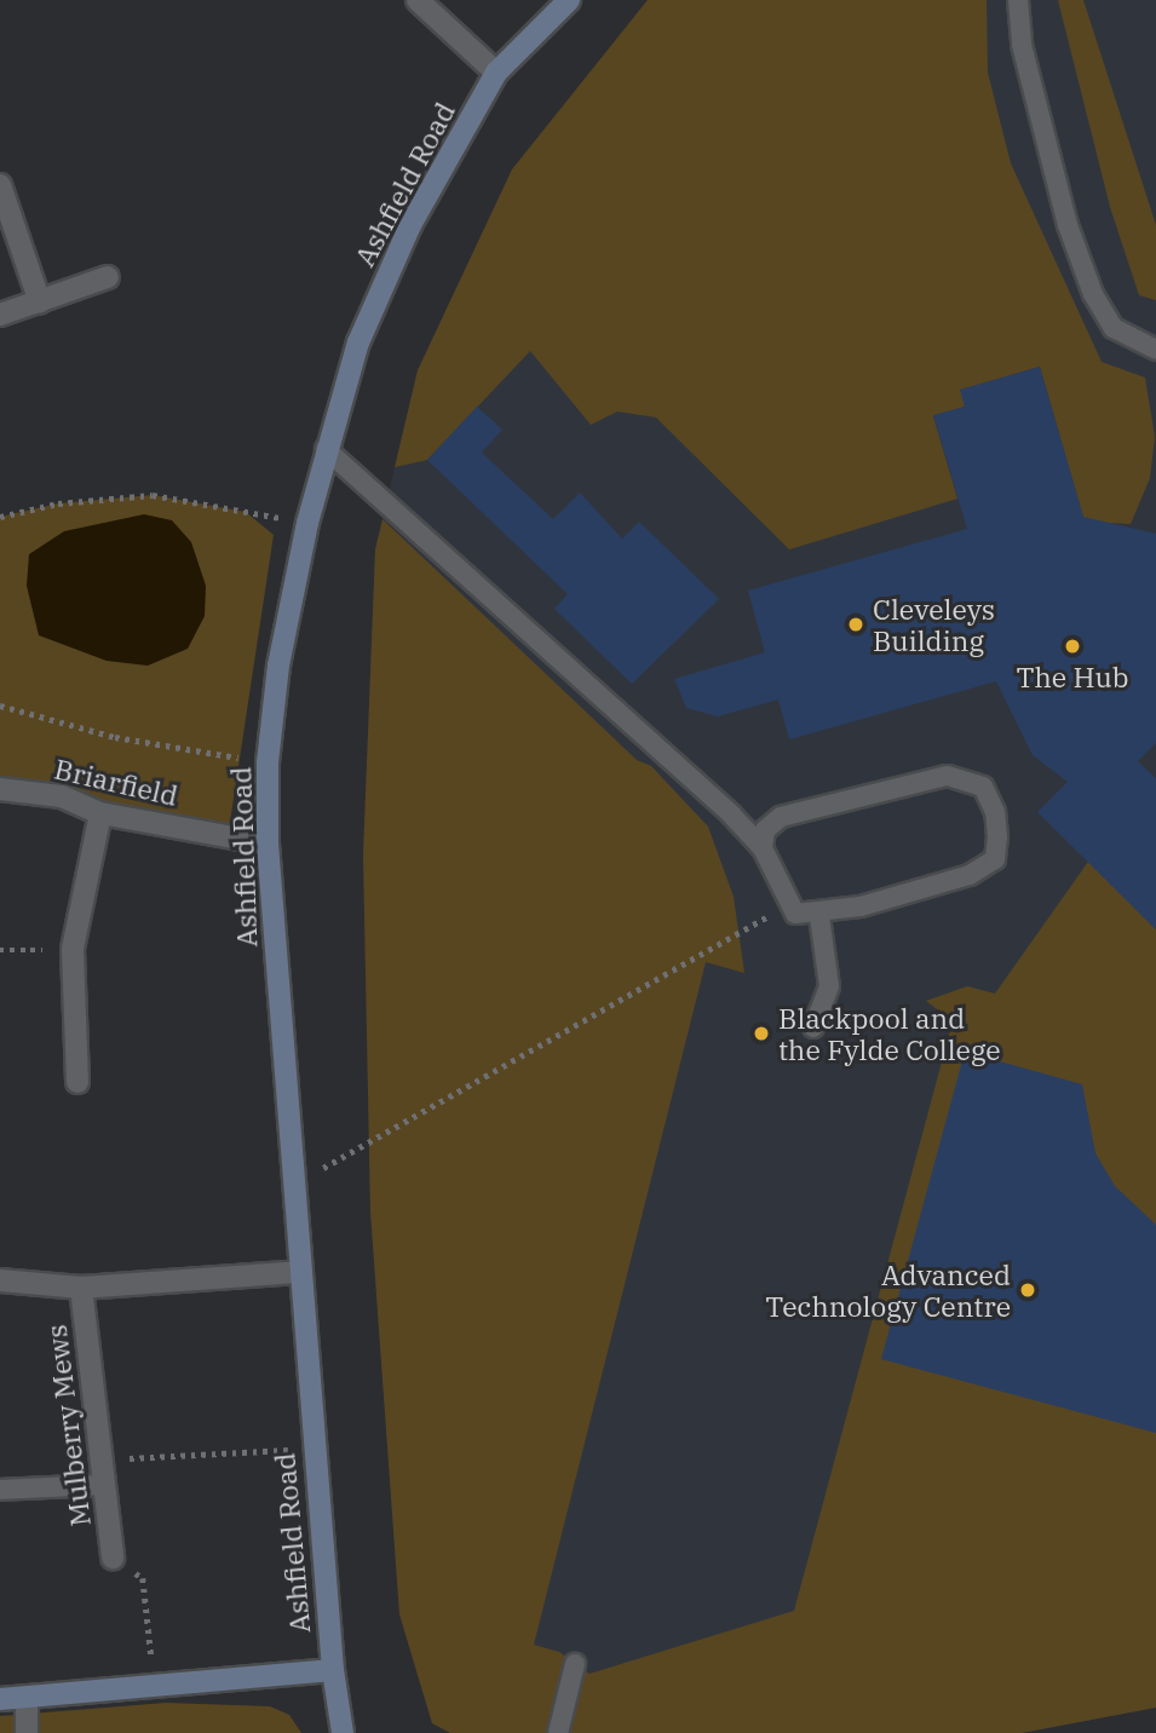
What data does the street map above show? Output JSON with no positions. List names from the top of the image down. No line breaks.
{"streets":{"street":["Ashfield Road","Briarfield","Mulberry Mews"]},"crossings":[["Ashfield Road","Briarfield"]],"places":["Cleveleys Building","The Hub","Blackpool and the Fylde College","Advanced Technology Centre"]}
